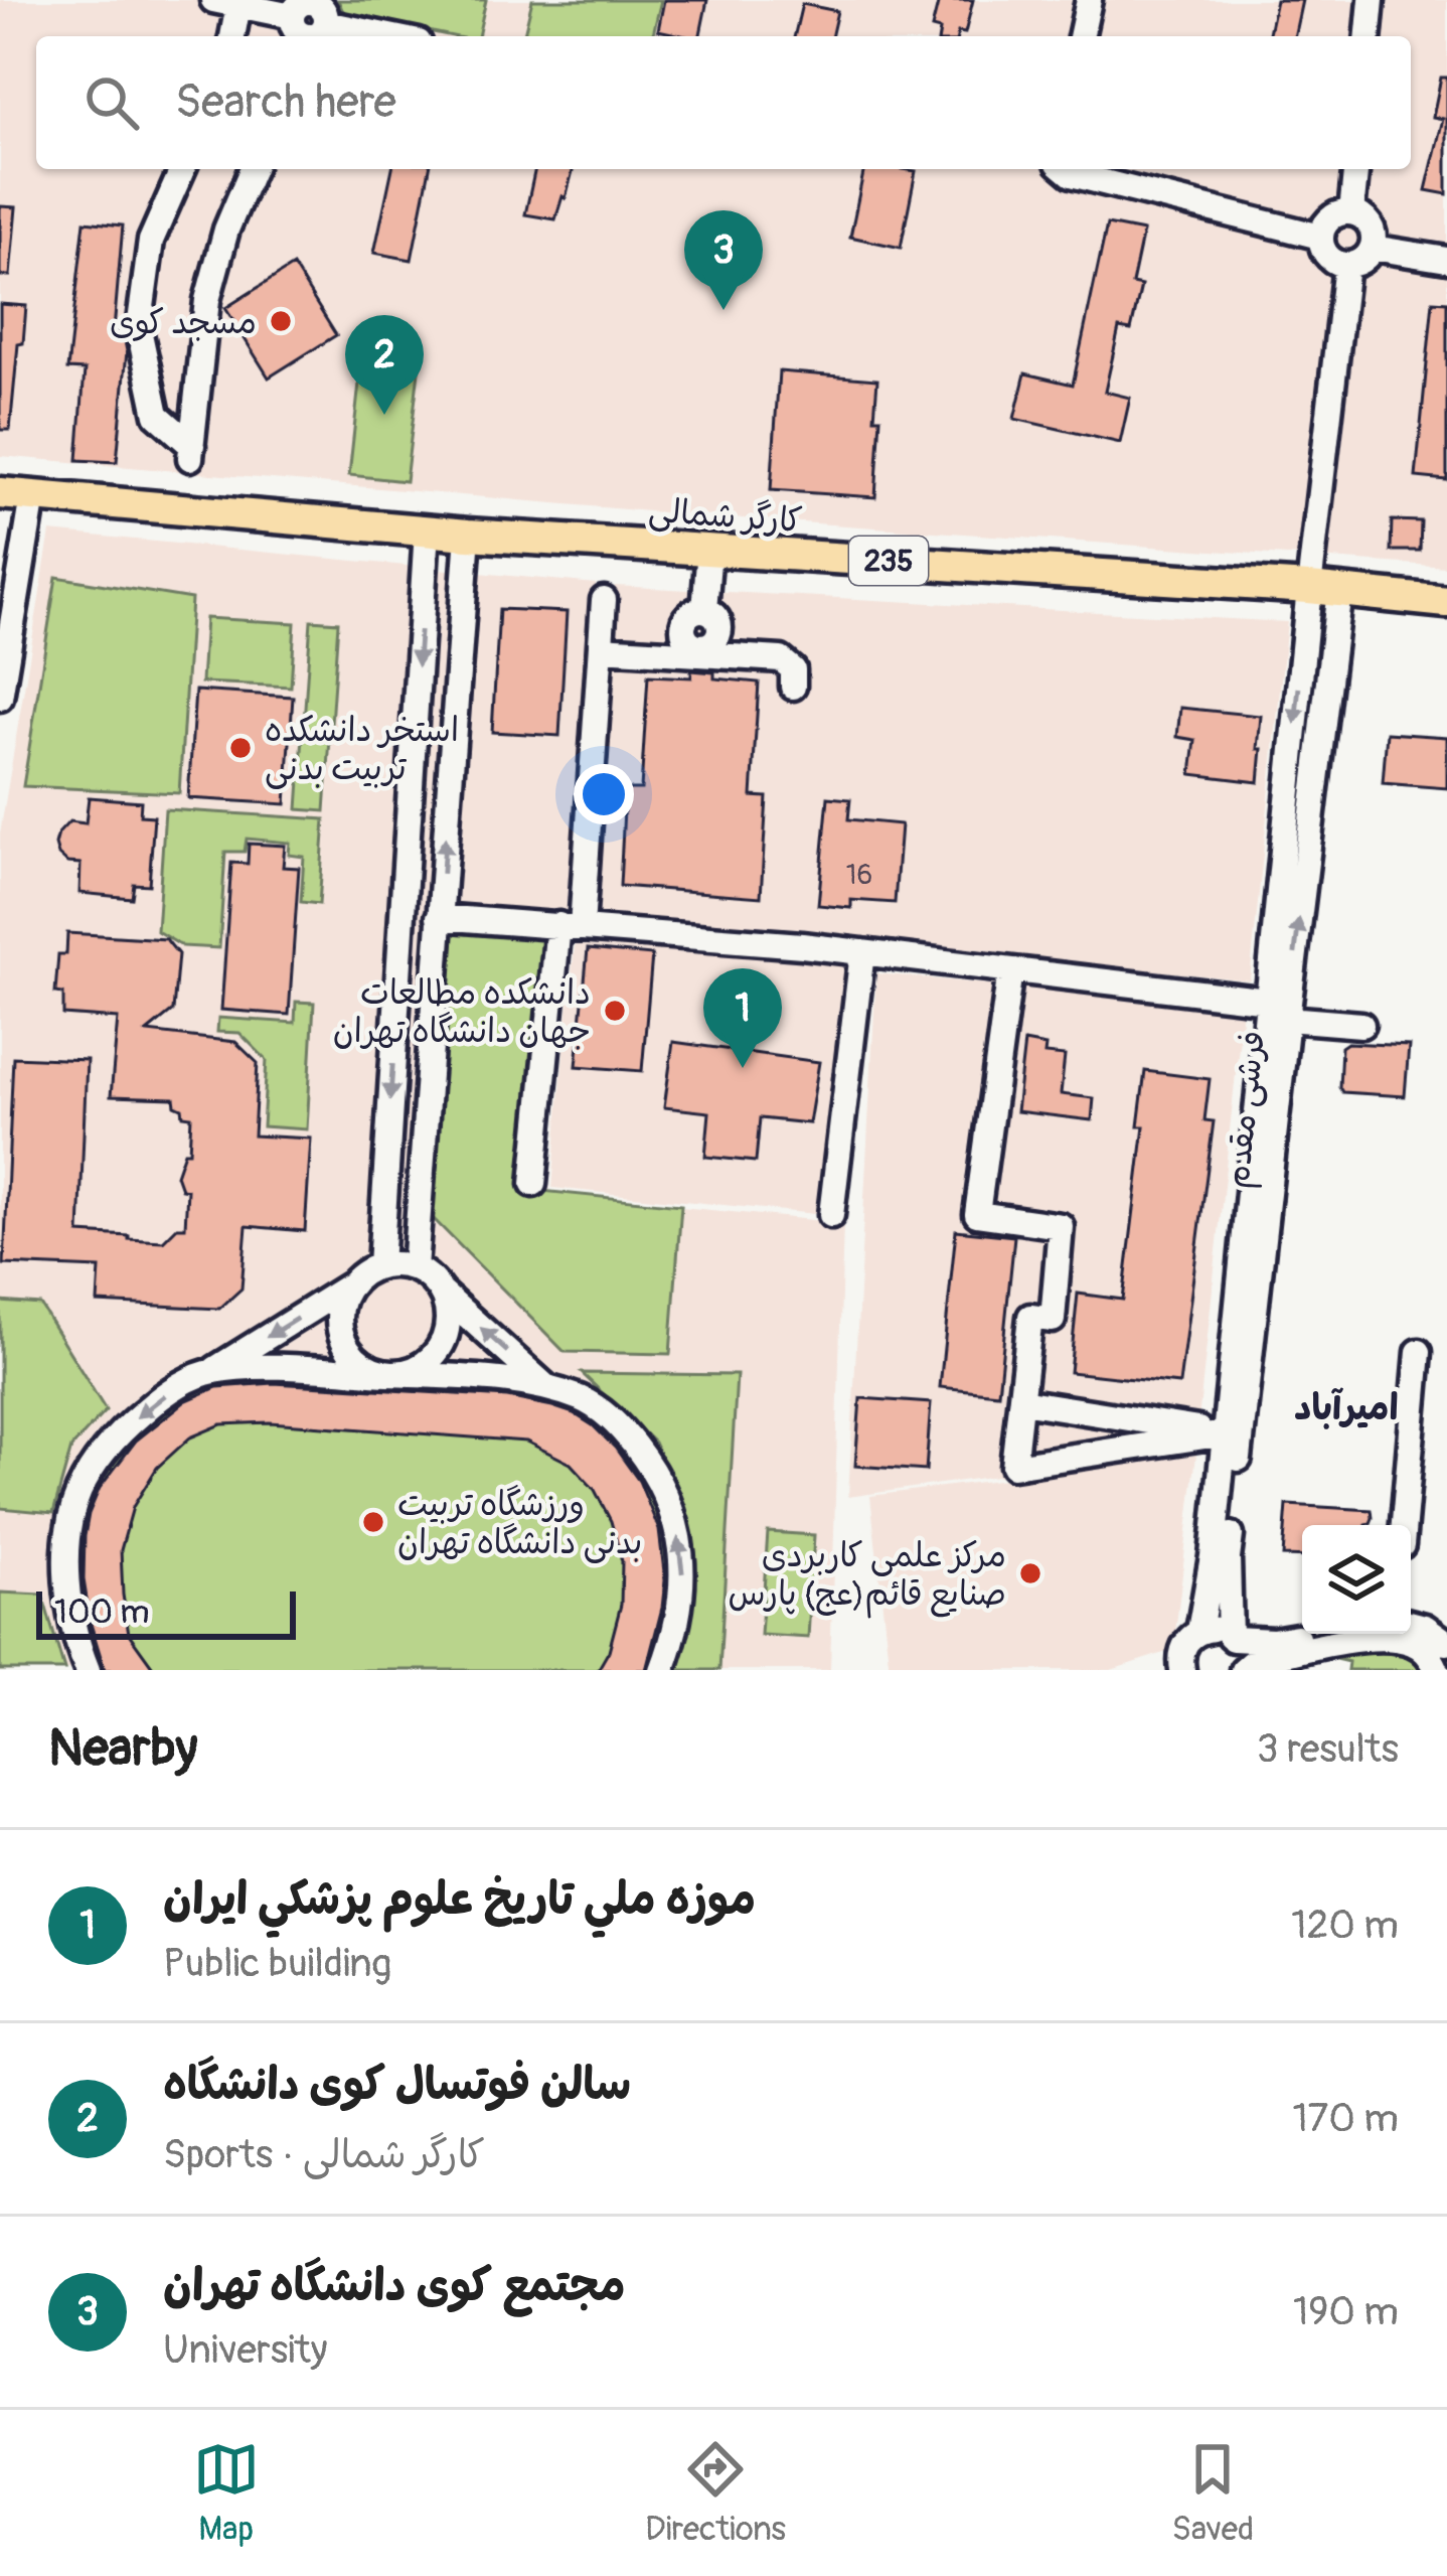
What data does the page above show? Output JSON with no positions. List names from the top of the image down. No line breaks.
{"streets":{"main road":["کارگر شمالی","235"],"street":["فرشی مقدم"]},"crossings":[["کارگر شمالی","فرشی مقدم"]],"districts":["امیرآباد"],"places":["مسجد کوی","استخر دانشکده تربیت بدنی","دانشکده مطالعات جهان دانشگاه تهران","ورزشگاه تربیت بدنی دانشگاه تهران","مرکز علمی کاربردی صنایع قائم(عج) پارس"],"house_numbers":["16"],"scale_bar":"100 m","page":{"search":"Search here","pins":["3","2","1"],"scale":"100 m","heading":["Nearby","3 results"],"list":[{"mark":"1","name":"موزه ملي تاريخ علوم پزشكي ايران","note":"Public building","value":"120 m"},{"mark":"2","name":"سالن فوتسال کوی دانشگاه","note":"Sports · کارگر شمالی","value":"170 m"},{"mark":"3","name":"مجتمع کوی دانشگاه تهران","note":"University","value":"190 m"}],"nav":["Map","Directions","Saved"]}}
